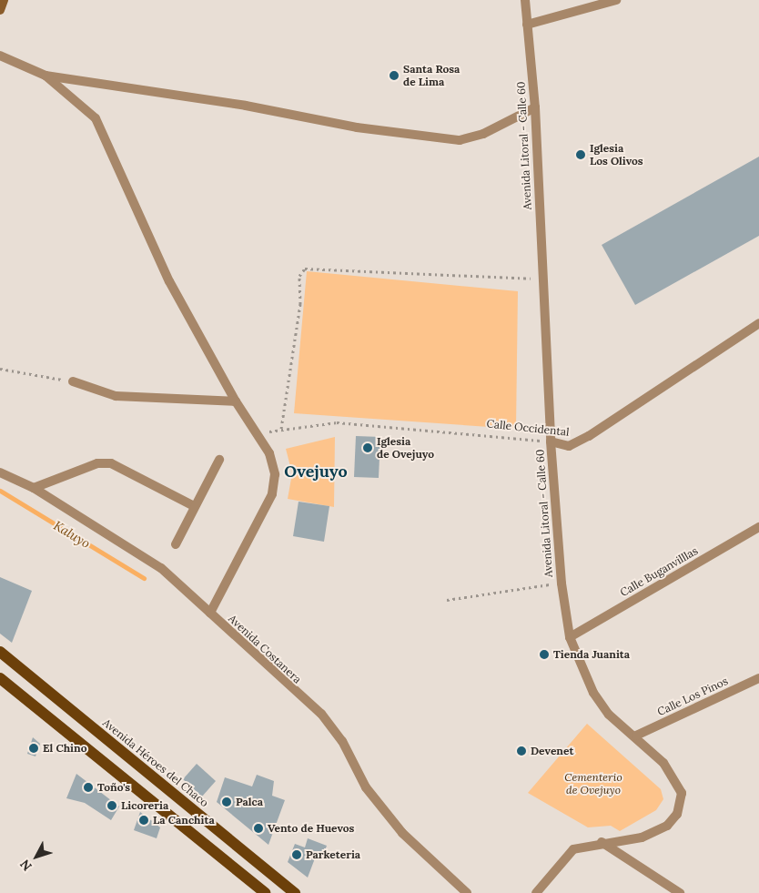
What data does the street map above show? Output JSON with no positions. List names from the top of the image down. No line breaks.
{"streets":{"main road":["Avenida Héroes del Chaco"],"street":["Avenida Litoral - Calle 60","Calle Occidental","Calle Buganvilllas","Avenida Costanera","Calle Los Pinos"]},"crossings":[["Avenida Litoral - Calle 60","Calle Occidental"],["Avenida Litoral - Calle 60","Calle Buganvilllas"],["Avenida Litoral - Calle 60","Calle Los Pinos"]],"districts":["Ovejuyo"],"water":["Kaluyo"],"parks":["Cementerio de Ovejuyo"],"places":["Santa Rosa de Lima","Iglesia Los Olivos","Iglesia de Ovejuyo","Tienda Juanita","El Chino","Devenet","Toño's","Palca","Licoreria","La Canchita","Vento de Huevos","Parketeria"],"north":"bottom left"}
